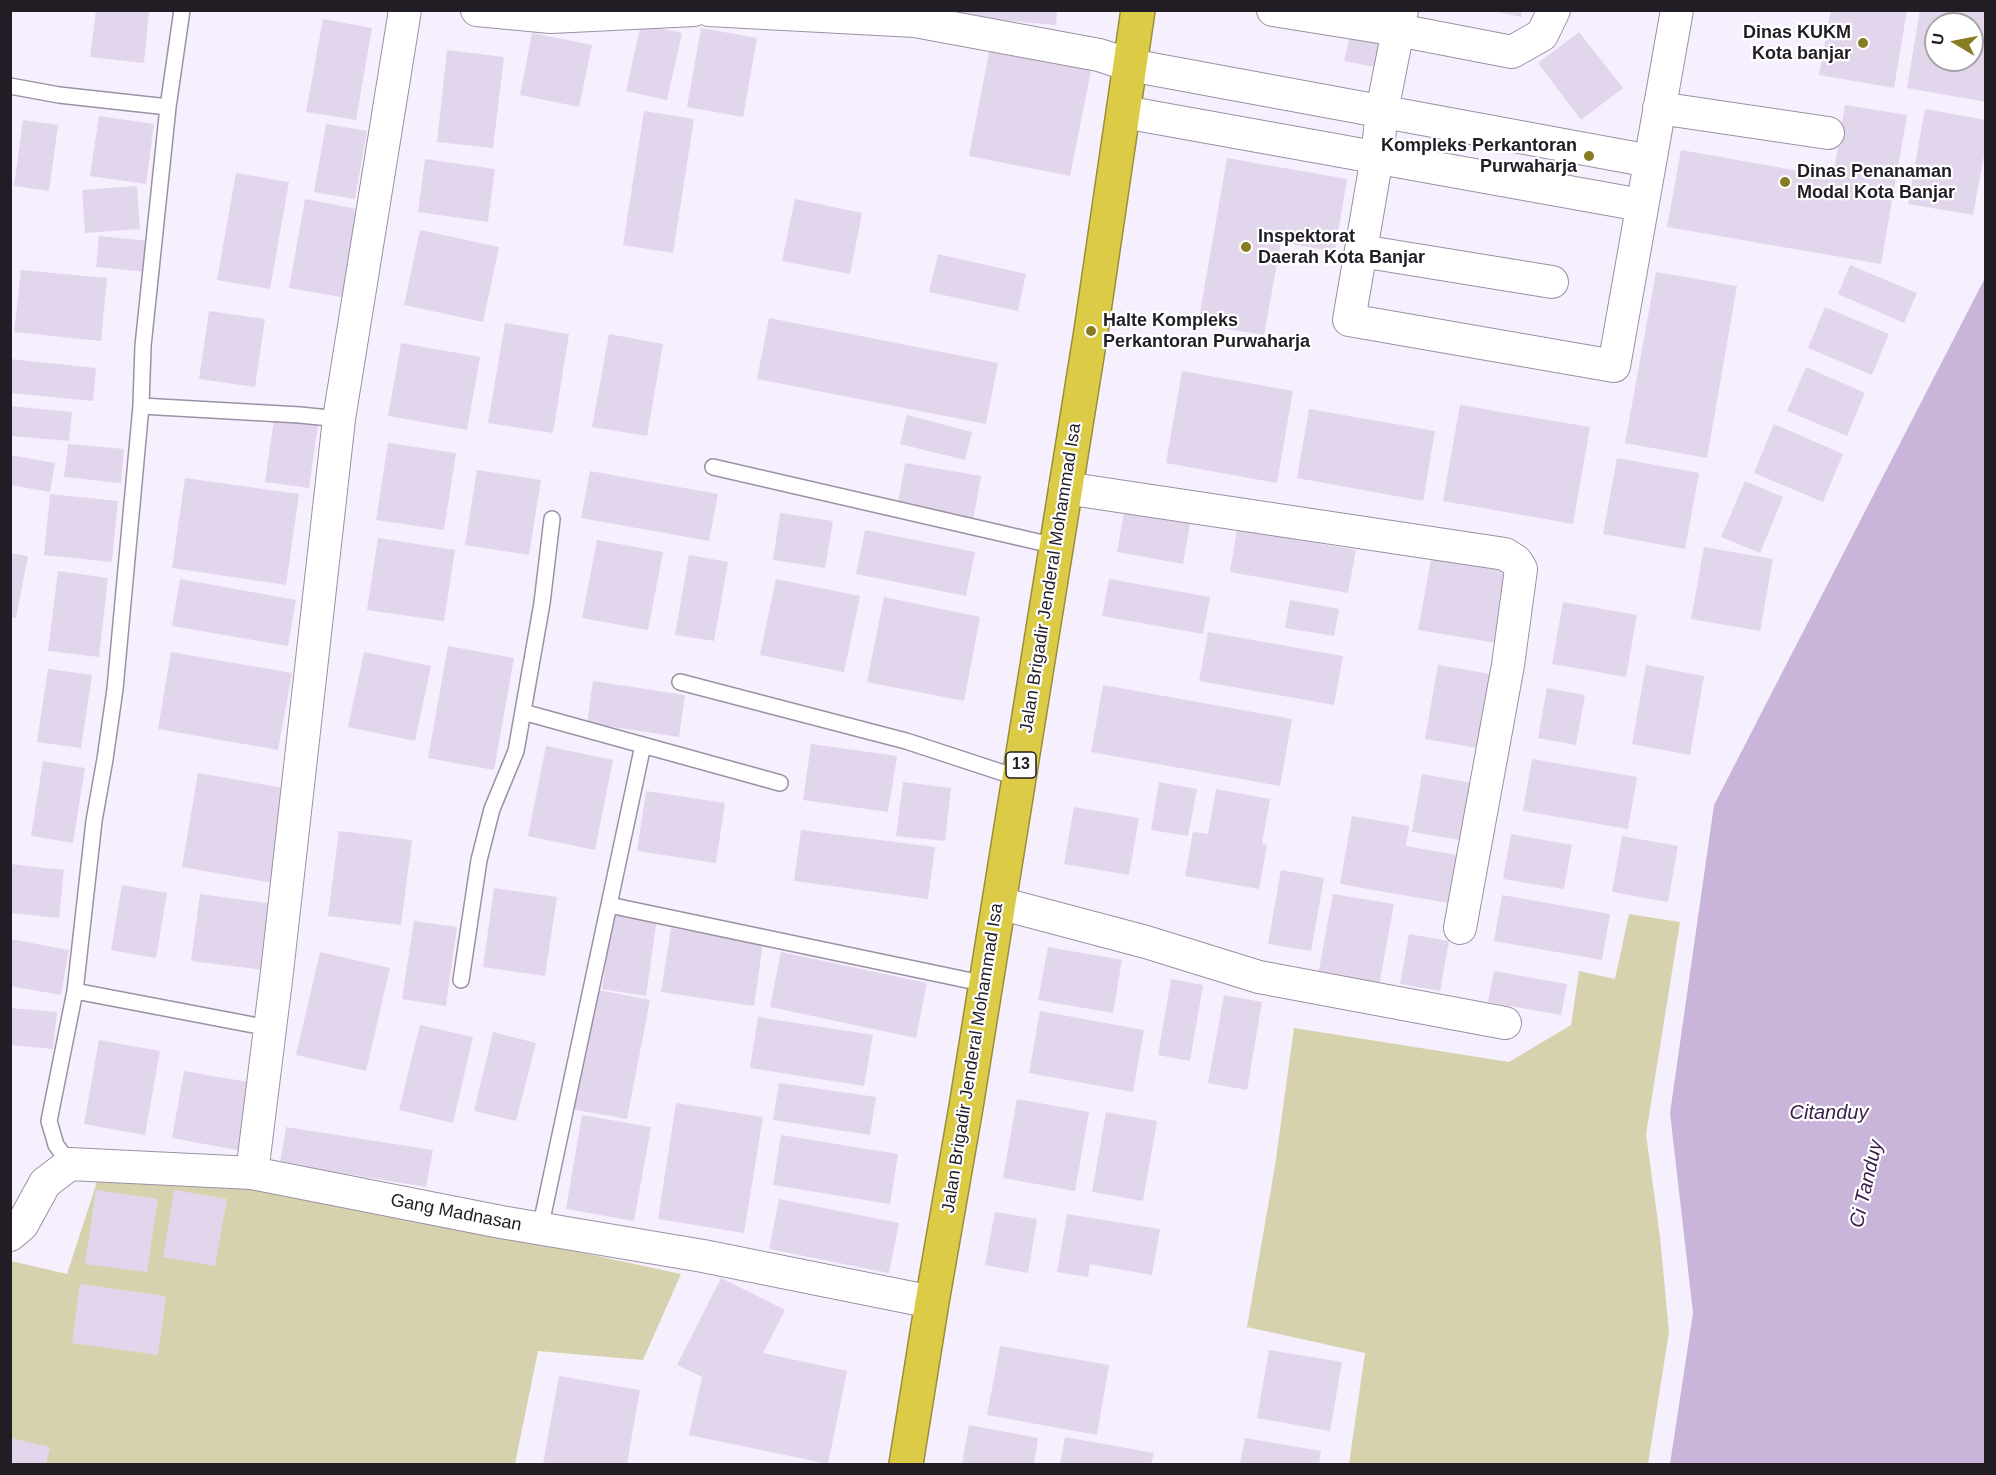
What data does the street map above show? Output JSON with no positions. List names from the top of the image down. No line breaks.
{"streets":{"highway":["Jalan Brigadir Jenderal Mohammad Isa","13"],"street":["Gang Madnasan"]},"crossings":[["Jalan Brigadir Jenderal Mohammad Isa","Gang Madnasan"]],"water":["Citanduy","Ci Tanduy"],"places":["Dinas KUKM Kota banjar","Kompleks Perkantoran Purwaharja","Dinas Penanaman Modal Kota Banjar","Inspektorat Daerah Kota Banjar","Halte Kompleks Perkantoran Purwaharja"],"north":"left"}
